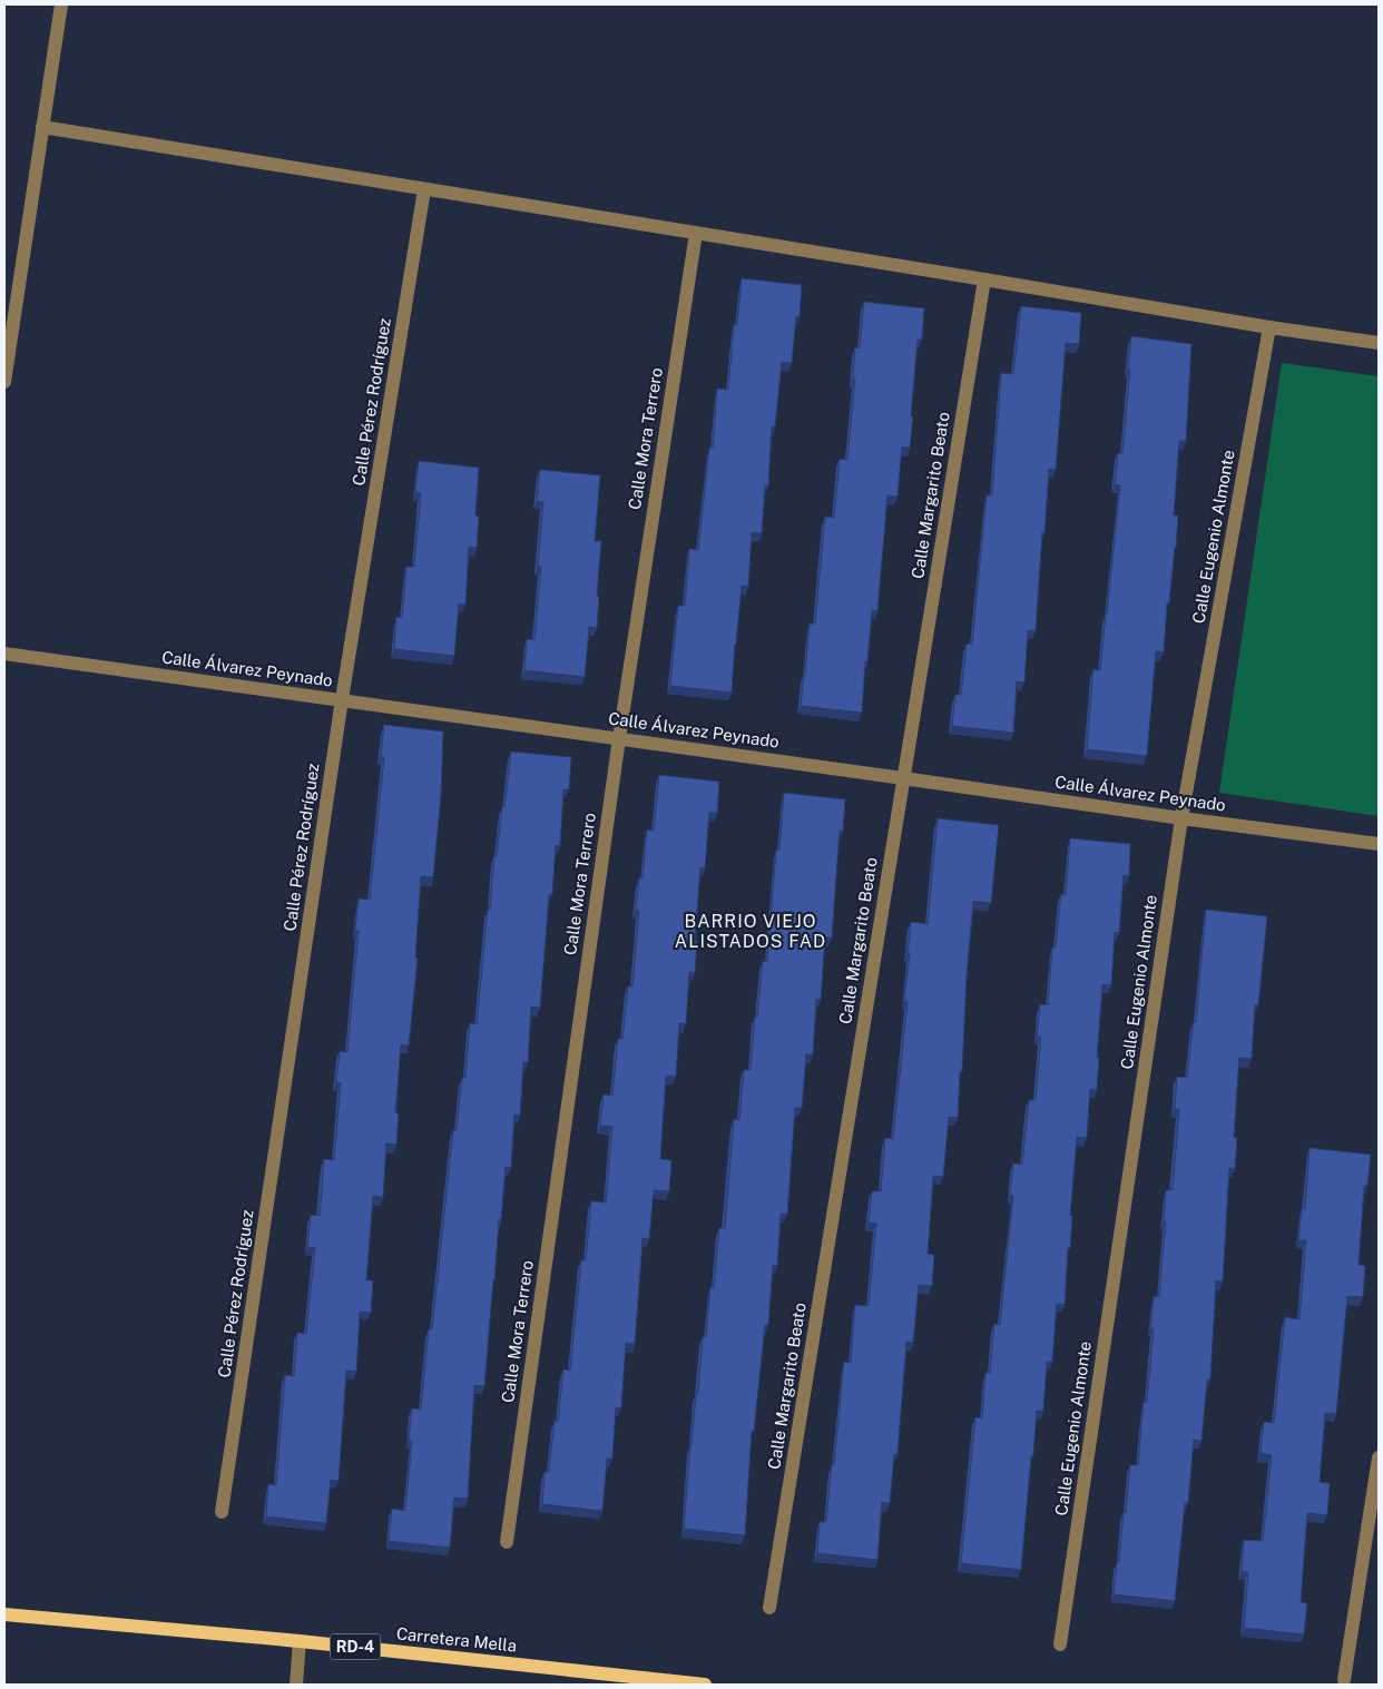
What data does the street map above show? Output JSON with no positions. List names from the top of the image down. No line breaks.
{"streets":{"main road":["Carretera Mella","RD-4"],"street":["Calle Pérez Rodríguez","Calle Mora Terrero","Calle Margarito Beato","Calle Eugenio Almonte","Calle Álvarez Peynado"]},"crossings":[["Calle Pérez Rodríguez","Calle Álvarez Peynado"],["Calle Mora Terrero","Calle Álvarez Peynado"],["Calle Margarito Beato","Calle Álvarez Peynado"],["Calle Eugenio Almonte","Calle Álvarez Peynado"]],"districts":["BARRIO VIEJO ALISTADOS FAD"]}
